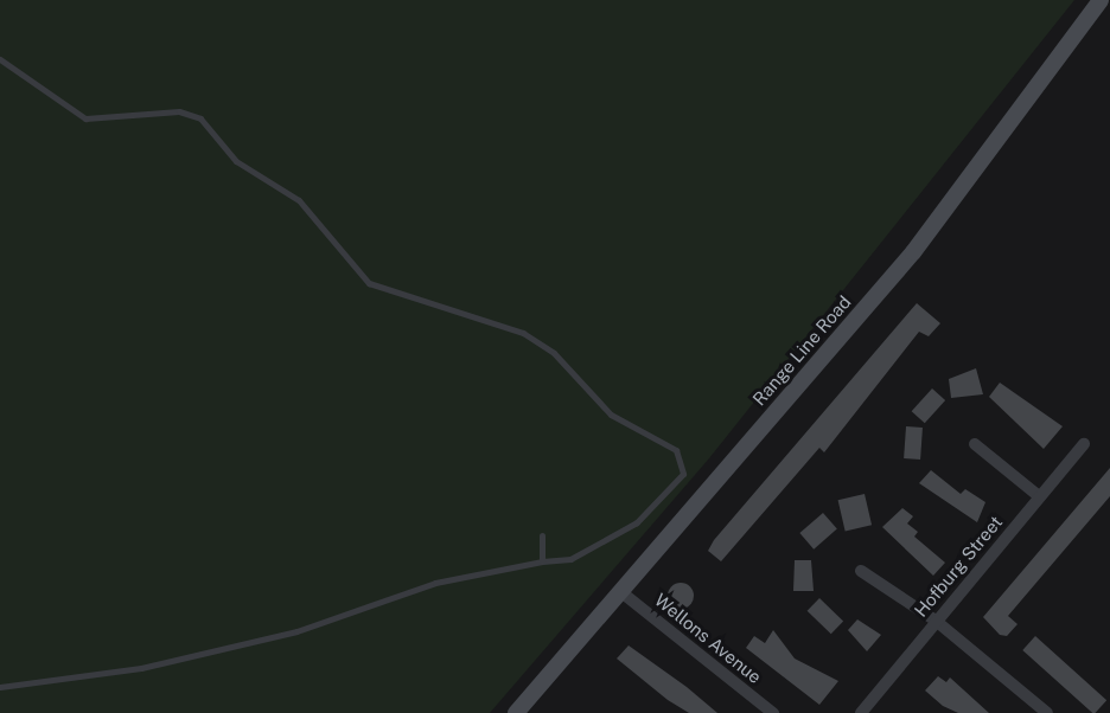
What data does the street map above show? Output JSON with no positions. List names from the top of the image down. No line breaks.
{"streets":{"street":["Range Line Road","Hofburg Street","Wellons Avenue"]},"crossings":[["Range Line Road","Wellons Avenue"]]}
